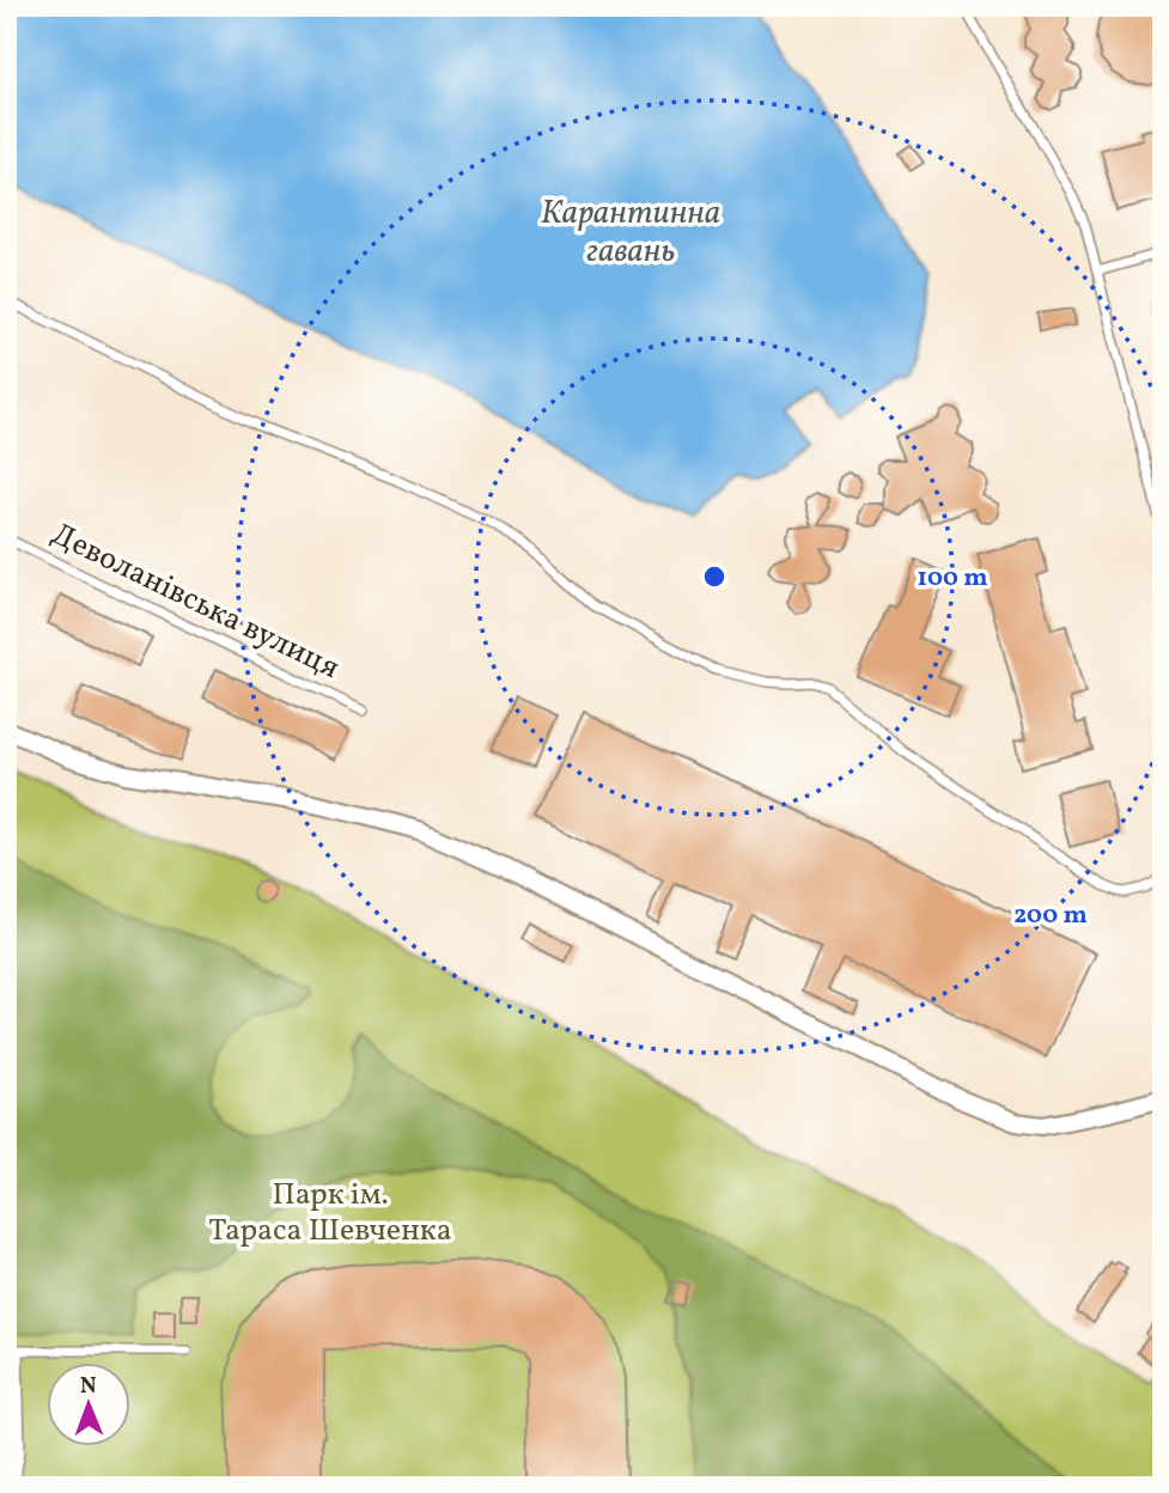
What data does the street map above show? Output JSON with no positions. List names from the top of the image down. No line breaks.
{"streets":{"lane":["Деволанівська вулиця"]},"water":["Карантинна гавань"],"parks":["Парк ім. Тараса Шевченка"],"north":"top","rings":["100 m","200 m"]}
